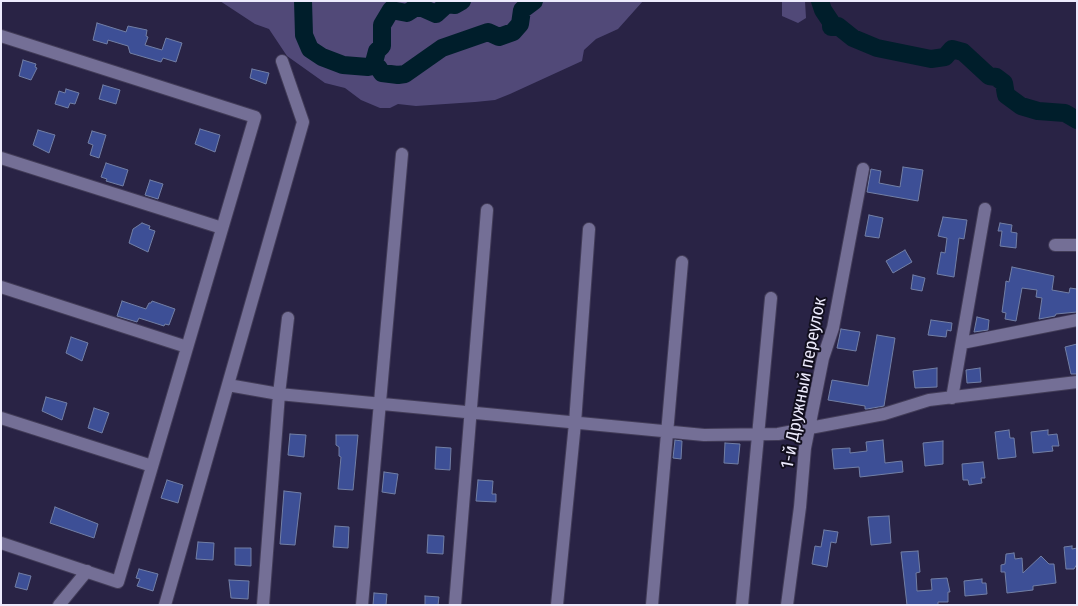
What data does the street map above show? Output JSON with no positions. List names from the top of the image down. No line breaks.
{"streets":{"street":["1-й Дружный переулок"]}}
